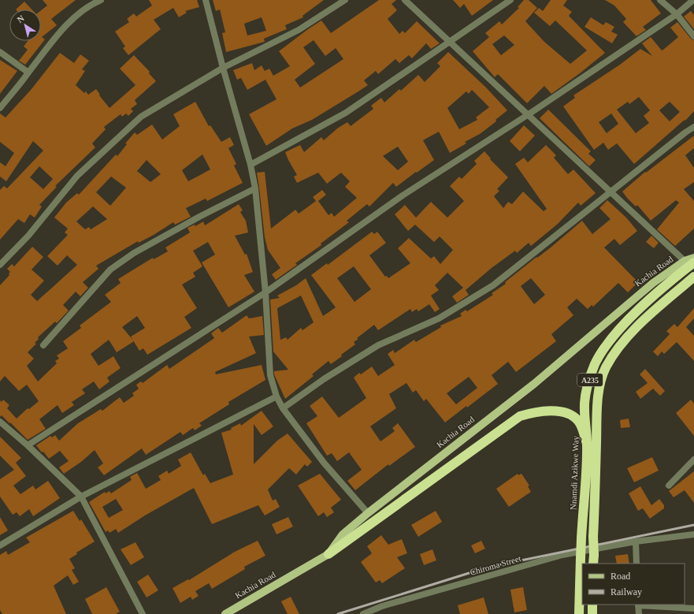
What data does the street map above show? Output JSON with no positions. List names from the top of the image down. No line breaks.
{"streets":{"highway":["A235","Nnamdi Azikwe Way"],"main road":["Kachia Road"],"street":["Chiroma Street"]},"crossings":[["Kachia Road","Nnamdi Azikwe Way"]],"legend":["Road","Railway"],"north":"top left"}
